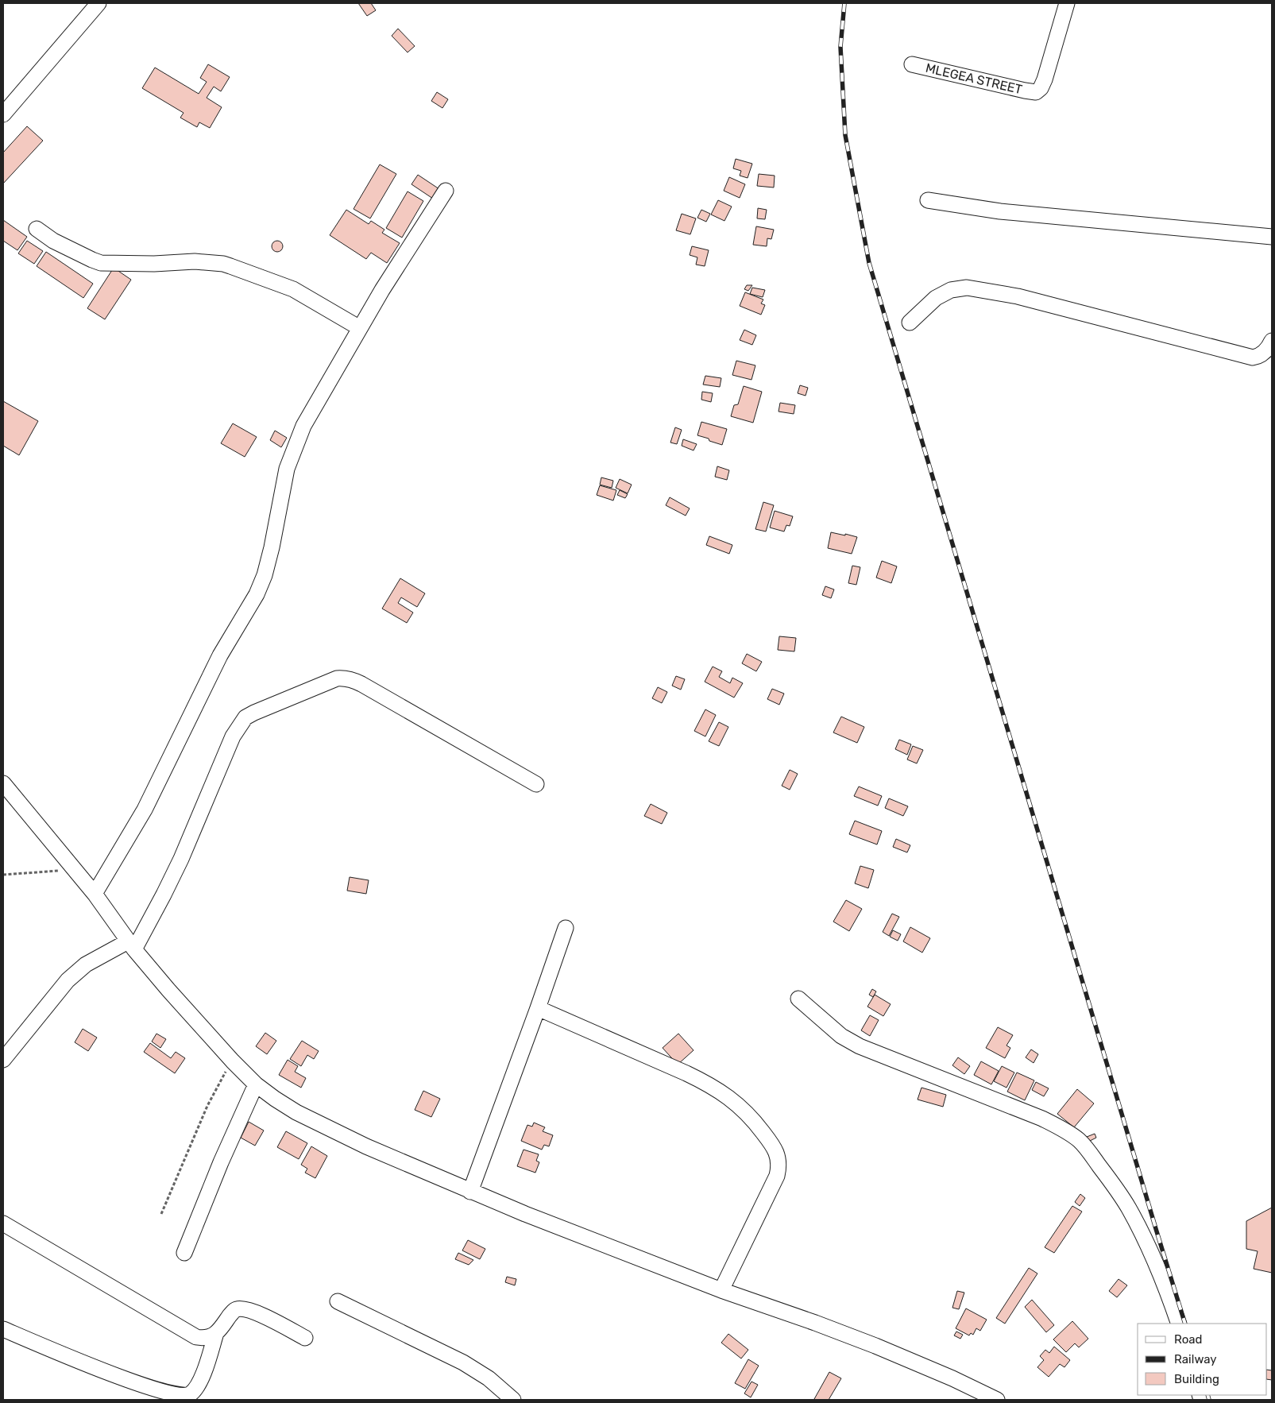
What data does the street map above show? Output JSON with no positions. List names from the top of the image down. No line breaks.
{"streets":{"street":["MLEGEA STREET"]},"legend":["Road","Railway","Building"]}
